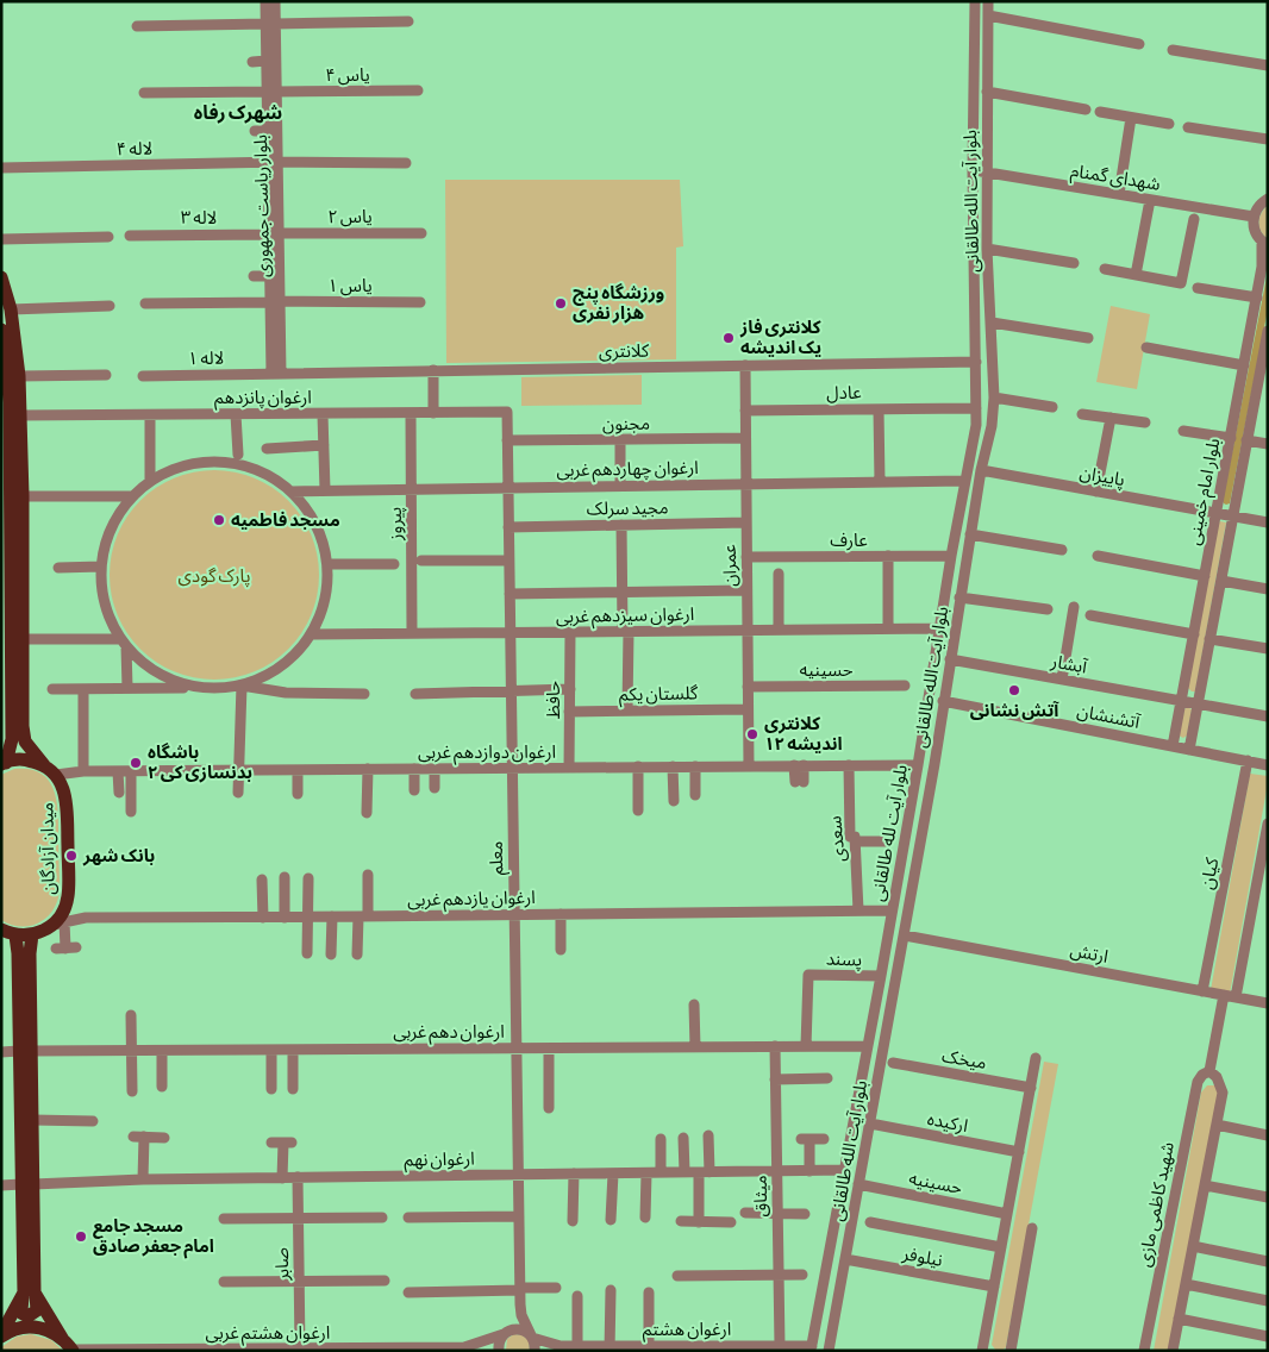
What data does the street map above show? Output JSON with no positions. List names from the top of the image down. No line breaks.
{"streets":{"main road":["میدان آزادگان"],"street":["یاس ۴","لاله ۴","شهدای گمنام","بلوار آیت الله طالقانی","بلوار ریاست جمهوری","یاس ۲","لاله ۳","یاس ۱","کلانتری","لاله ۱","عادل","ارغوان پانزدهم","مجنون","ارغوان چهاردهم غربی","پاییزان","بلوار امام خمینی","مجید سرلک","پیروز","عارف","عمران","ارغوان سیزدهم غربی","آبشار","حسینیه","گلستان یکم","حافظ","آتشنشان","ارغوان دوازدهم غربی","بلوار آیت لله طالقانی","سعدی","معلم","کیان","ارغوان یازدهم غربی","ارتش","پسند","ارغوان دهم غربی","میخک","ارکیده","ارغوان نهم","میثاق","شهید کاظمی مازی","نیلوفر","صابر","ارغوان هشتم","ارغوان هشتم غربی"]},"crossings":[["یاس ۴","بلوار ریاست جمهوری"],["لاله ۴","بلوار ریاست جمهوری"],["شهدای گمنام","بلوار آیت الله طالقانی"],["شهدای گمنام","بلوار امام خمینی"],["شهدای گمنام","بلوار آیت لله طالقانی"],["بلوار آیت الله طالقانی","پاییزان"],["بلوار آیت الله طالقانی","آبشار"],["بلوار آیت الله طالقانی","حسینیه"],["بلوار آیت الله طالقانی","آتشنشان"],["بلوار آیت الله طالقانی","ارتش"],["بلوار آیت الله طالقانی","ارکیده"],["بلوار آیت الله طالقانی","نیلوفر"],["بلوار ریاست جمهوری","یاس ۲"],["بلوار ریاست جمهوری","لاله ۳"],["بلوار ریاست جمهوری","یاس ۱"],["بلوار ریاست جمهوری","کلانتری"],["بلوار ریاست جمهوری","لاله ۱"],["یاس ۲","لاله ۳"],["کلانتری","لاله ۱"],["کلانتری","عمران"],["کلانتری","بلوار آیت لله طالقانی"],["عادل","عمران"],["عادل","بلوار آیت لله طالقانی"],["ارغوان پانزدهم","پیروز"],["ارغوان پانزدهم","معلم"],["مجنون","عمران"],["مجنون","معلم"],["ارغوان چهاردهم غربی","پیروز"],["ارغوان چهاردهم غربی","عمران"],["ارغوان چهاردهم غربی","بلوار آیت لله طالقانی"],["ارغوان چهاردهم غربی","معلم"],["پاییزان","بلوار امام خمینی"],["بلوار امام خمینی","آبشار"],["بلوار امام خمینی","آتشنشان"],["مجید سرلک","عمران"],["مجید سرلک","معلم"],["پیروز","ارغوان سیزدهم غربی"],["عارف","عمران"],["عارف","بلوار آیت لله طالقانی"],["عمران","ارغوان سیزدهم غربی"],["عمران","حسینیه"],["عمران","گلستان یکم"],["عمران","ارغوان دوازدهم غربی"],["ارغوان سیزدهم غربی","حافظ"],["ارغوان سیزدهم غربی","بلوار آیت لله طالقانی"],["ارغوان سیزدهم غربی","معلم"],["گلستان یکم","حافظ"],["حافظ","ارغوان دوازدهم غربی"],["آتشنشان","کیان"],["ارغوان دوازدهم غربی","بلوار آیت لله طالقانی"],["ارغوان دوازدهم غربی","سعدی"],["ارغوان دوازدهم غربی","میدان آزادگان"],["ارغوان دوازدهم غربی","معلم"],["بلوار آیت لله طالقانی","ارغوان یازدهم غربی"],["بلوار آیت لله طالقانی","پسند"],["بلوار آیت لله طالقانی","ارغوان دهم غربی"],["بلوار آیت لله طالقانی","ارغوان نهم"],["بلوار آیت لله طالقانی","ارغوان هشتم"],["سعدی","ارغوان یازدهم غربی"],["میدان آزادگان","ارغوان یازدهم غربی"],["معلم","ارغوان یازدهم غربی"],["معلم","ارغوان دهم غربی"],["معلم","ارغوان نهم"],["کیان","ارتش"],["ارتش","شهید کاظمی مازی"],["پسند","ارغوان دهم غربی"],["ارغوان دهم غربی","میثاق"],["ارغوان نهم","میثاق"],["ارغوان نهم","صابر"],["میثاق","ارغوان هشتم"],["صابر","ارغوان هشتم غربی"]],"districts":["شهرک رفاه"],"parks":["پارک گودی"],"places":["ورزشگاه پنج هزار نفری","کلانتری فاز یک اندیشه","مسجد فاطمیه","آتش نشانی","کلانتری ۱۲ اندیشه","باشگاه بدنسازی کی ۲","بانک شهر","مسجد جامع امام جعفر صادق"]}
